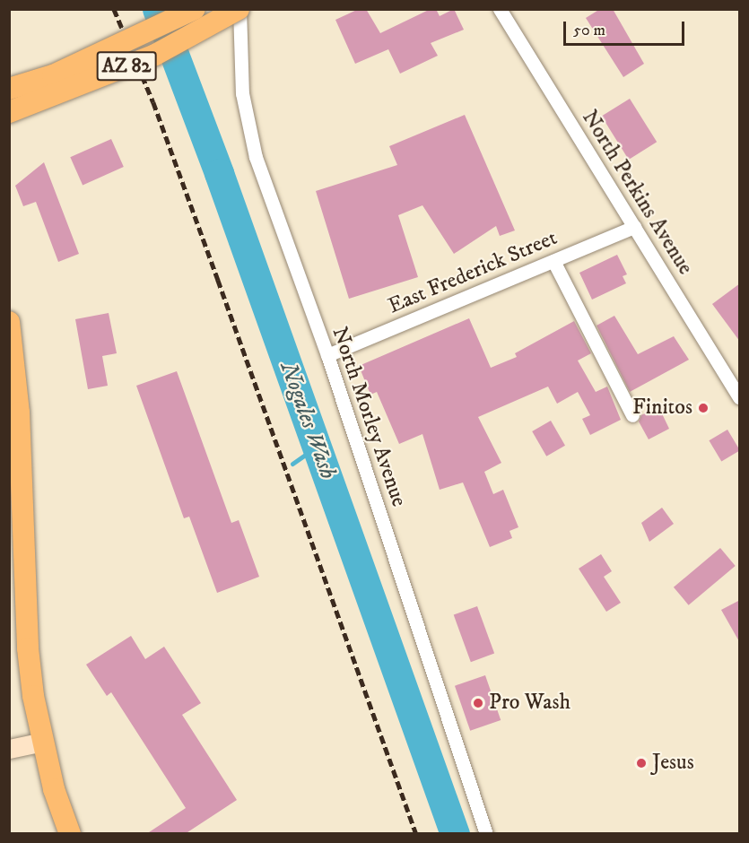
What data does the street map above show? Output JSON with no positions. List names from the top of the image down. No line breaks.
{"streets":{"main road":["AZ 82"],"street":["North Perkins Avenue","East Frederick Street","North Morley Avenue"]},"crossings":[["AZ 82","North Morley Avenue"],["North Perkins Avenue","East Frederick Street"],["East Frederick Street","North Morley Avenue"]],"water":["Nogales Wash"],"places":["Finitos","Pro Wash","Jesus"],"scale_bar":"50 m"}
